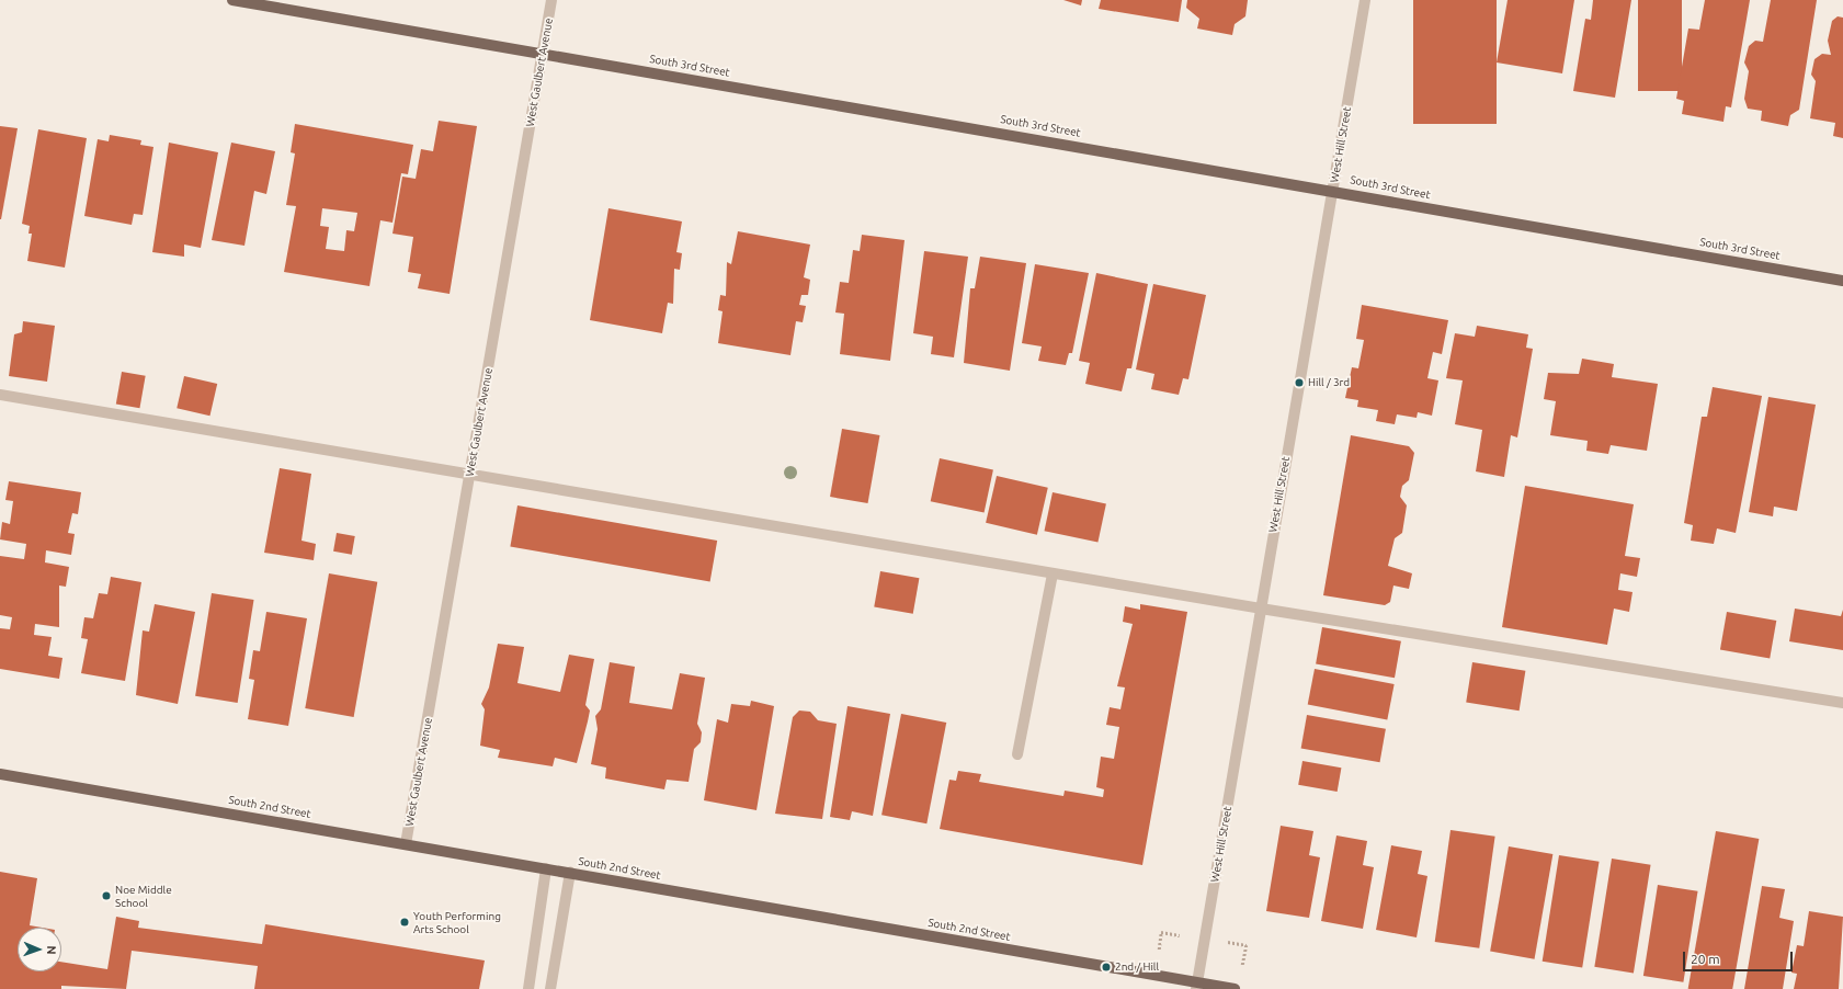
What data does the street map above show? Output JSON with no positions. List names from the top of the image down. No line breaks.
{"streets":{"main road":["South 3rd Street","South 2nd Street"],"street":["West Gaulbert Avenue","West Hill Street"]},"crossings":[["South 3rd Street","West Gaulbert Avenue"],["South 3rd Street","West Hill Street"],["West Gaulbert Avenue","South 2nd Street"],["West Hill Street","South 2nd Street"]],"places":["Hill / 3rd","Noe Middle School","Youth Performing Arts School","2nd / Hill"],"scale_bar":"20 m","north":"right"}
